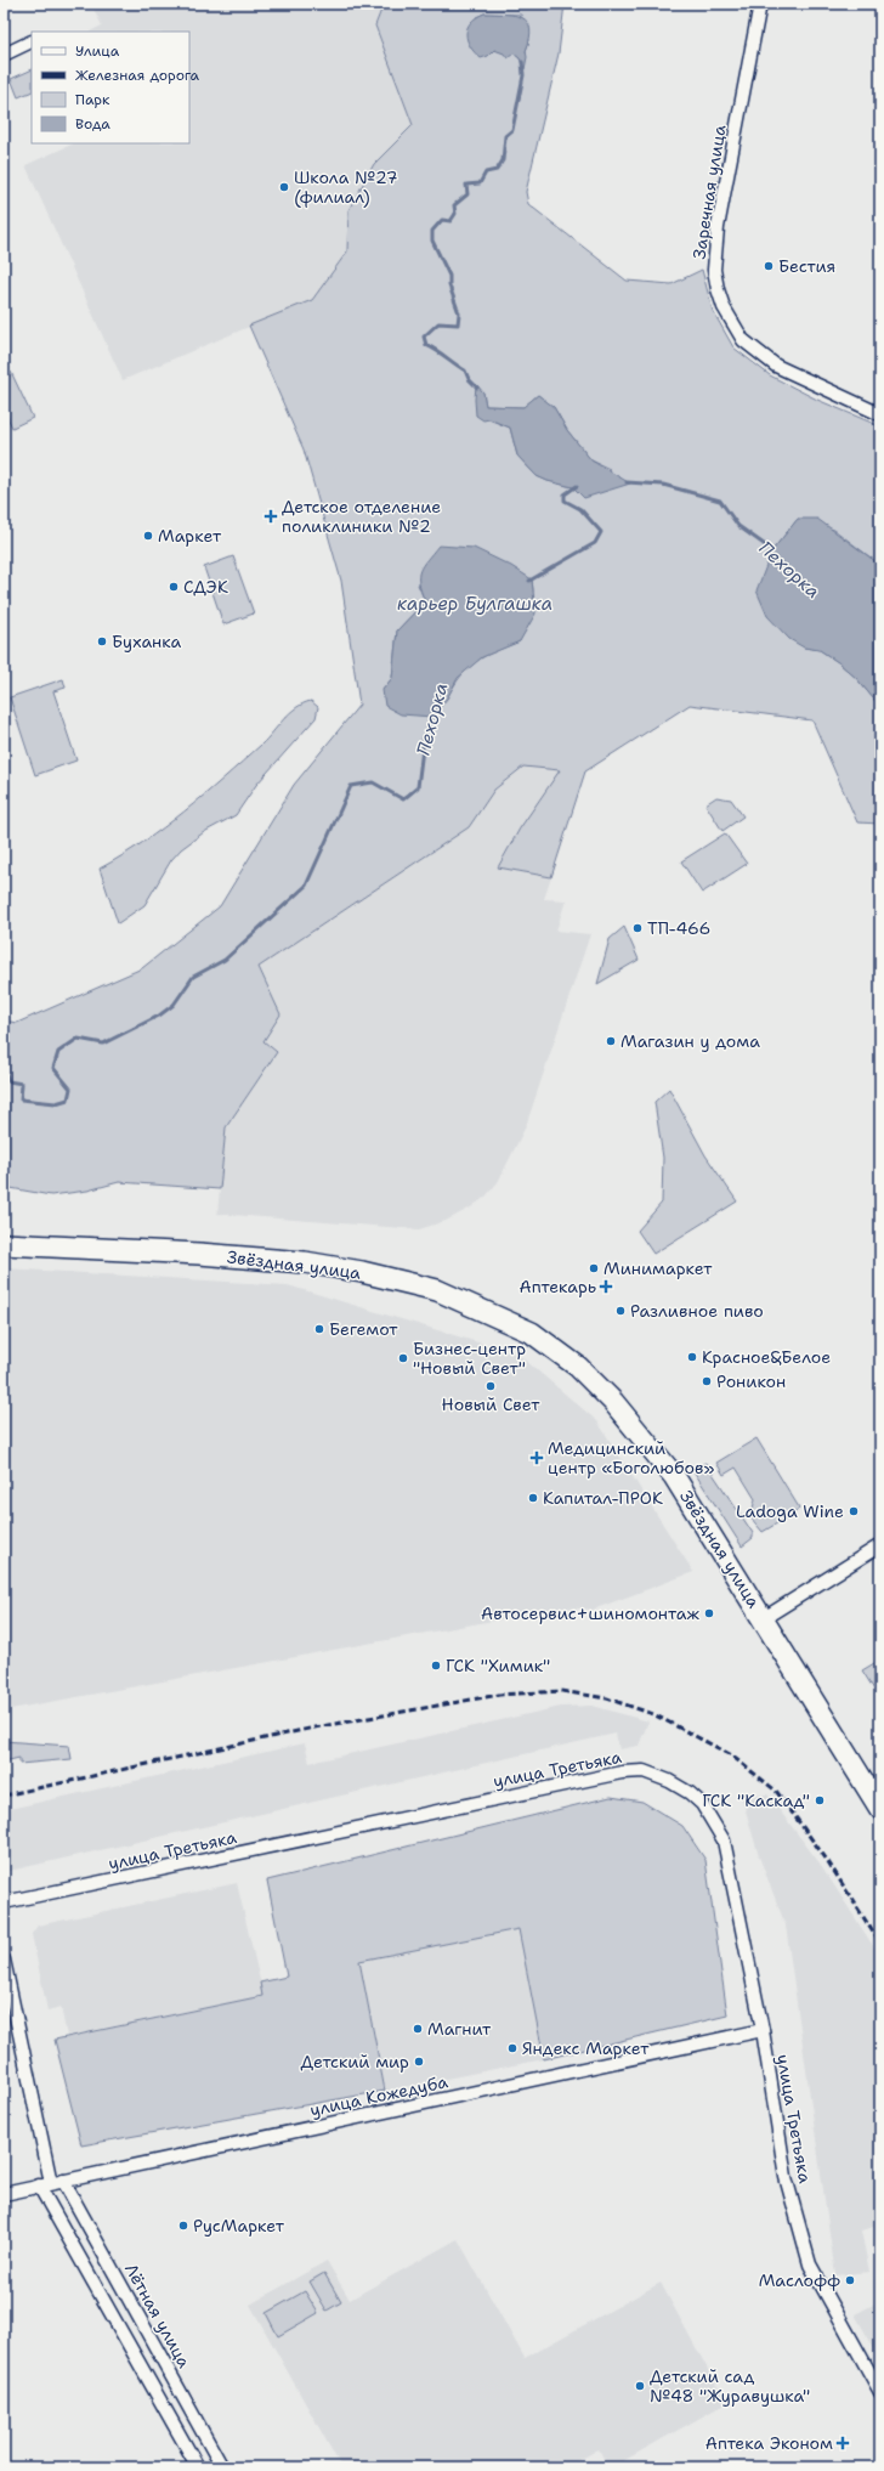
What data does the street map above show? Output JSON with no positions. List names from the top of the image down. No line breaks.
{"streets":{"main road":["Звёздная улица"],"street":["Заречная улица","улица Третьяка","улица Кожедуба","Лётная улица"]},"crossings":[["улица Третьяка","улица Кожедуба"],["улица Кожедуба","Лётная улица"]],"water":["Пехорка","карьер Булгашка"],"places":{"other":["Школа №27 (филиал)","Бестия","Маркет","СДЭК","Буханка","ТП-466","Магазин у дома","Минимаркет","Разливное пиво","Бегемот","Красное&Белое","Бизнес-центр \"Новый Свет\"","Роникон","Новый Свет","Капитал-ПРОК","Ladoga Wine","Автосервис+шиномонтаж","ГСК \"Химик\"","ГСК \"Каскад\"","Магнит","Яндекс Маркет","Детский мир","РусМаркет","Маслофф","Детский сад №48 \"Журавушка\""],"health":["Детское отделение поликлиники №2","Аптекарь","Медицинский центр «Боголюбов»","Аптека Эконом"]},"legend":["Улица","Железная дорога","Парк","Вода"]}
